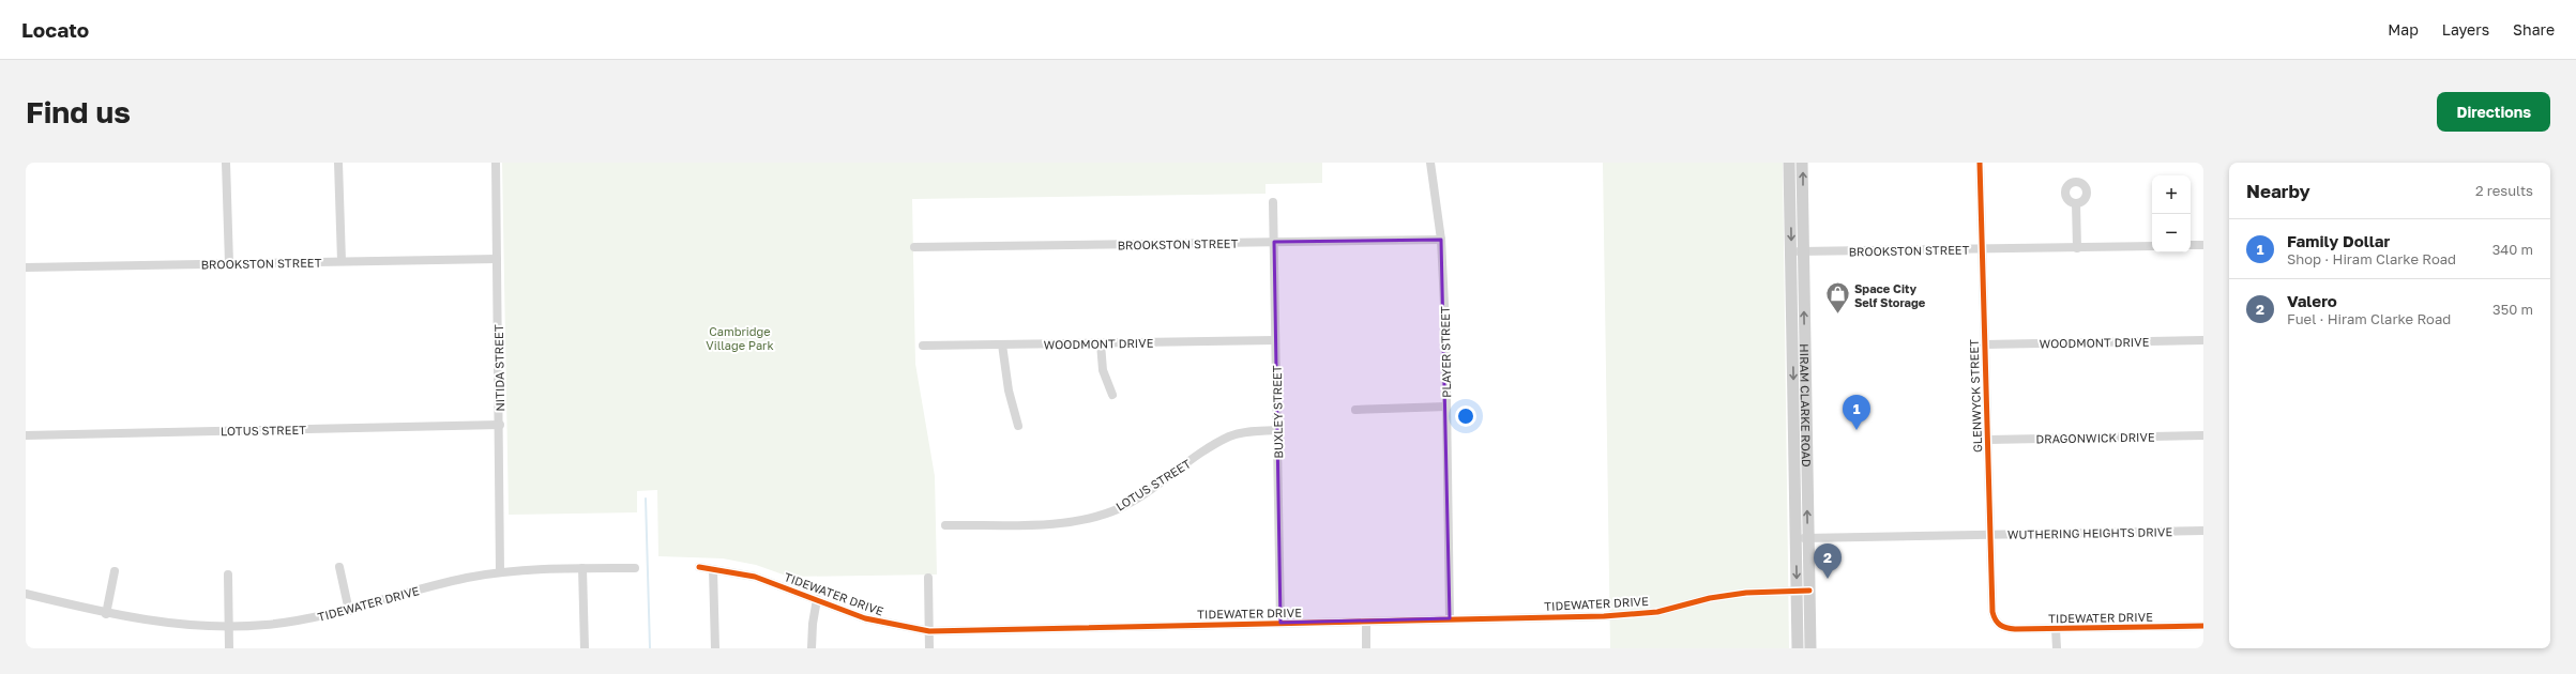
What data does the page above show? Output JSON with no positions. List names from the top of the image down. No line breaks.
{"streets":{"main road":["HIRAM CLARKE ROAD"],"street":["BROOKSTON STREET","WOODMONT DRIVE","PLAYER STREET","NITIDA STREET","GLENWYCK STREET","BUXLEY STREET","LOTUS STREET","DRAGONWICK DRIVE","WUTHERING HEIGHTS DRIVE","TIDEWATER DRIVE"]},"crossings":[["BROOKSTON STREET","PLAYER STREET"],["BROOKSTON STREET","NITIDA STREET"],["BROOKSTON STREET","GLENWYCK STREET"],["BROOKSTON STREET","HIRAM CLARKE ROAD"],["BROOKSTON STREET","BUXLEY STREET"],["WOODMONT DRIVE","GLENWYCK STREET"],["WOODMONT DRIVE","BUXLEY STREET"],["PLAYER STREET","TIDEWATER DRIVE"],["NITIDA STREET","LOTUS STREET"],["NITIDA STREET","TIDEWATER DRIVE"],["GLENWYCK STREET","DRAGONWICK DRIVE"],["GLENWYCK STREET","WUTHERING HEIGHTS DRIVE"],["GLENWYCK STREET","TIDEWATER DRIVE"],["HIRAM CLARKE ROAD","WUTHERING HEIGHTS DRIVE"],["HIRAM CLARKE ROAD","TIDEWATER DRIVE"],["BUXLEY STREET","LOTUS STREET"],["BUXLEY STREET","TIDEWATER DRIVE"]],"parks":["Cambridge Village Park"],"places":{"shop":["Space City Self Storage"]},"page":{"header":"Locato","nav":["Map","Layers","Share"],"buttons":"Directions","title":"Find us","heading":["Nearby","2 results"],"map_buttons":["+","−"],"list":[{"mark":"1","name":"Family Dollar","note":"Shop · Hiram Clarke Road","value":"340 m"},{"mark":"2","name":"Valero","note":"Fuel · Hiram Clarke Road","value":"350 m"}],"pins":["1","2"]}}
